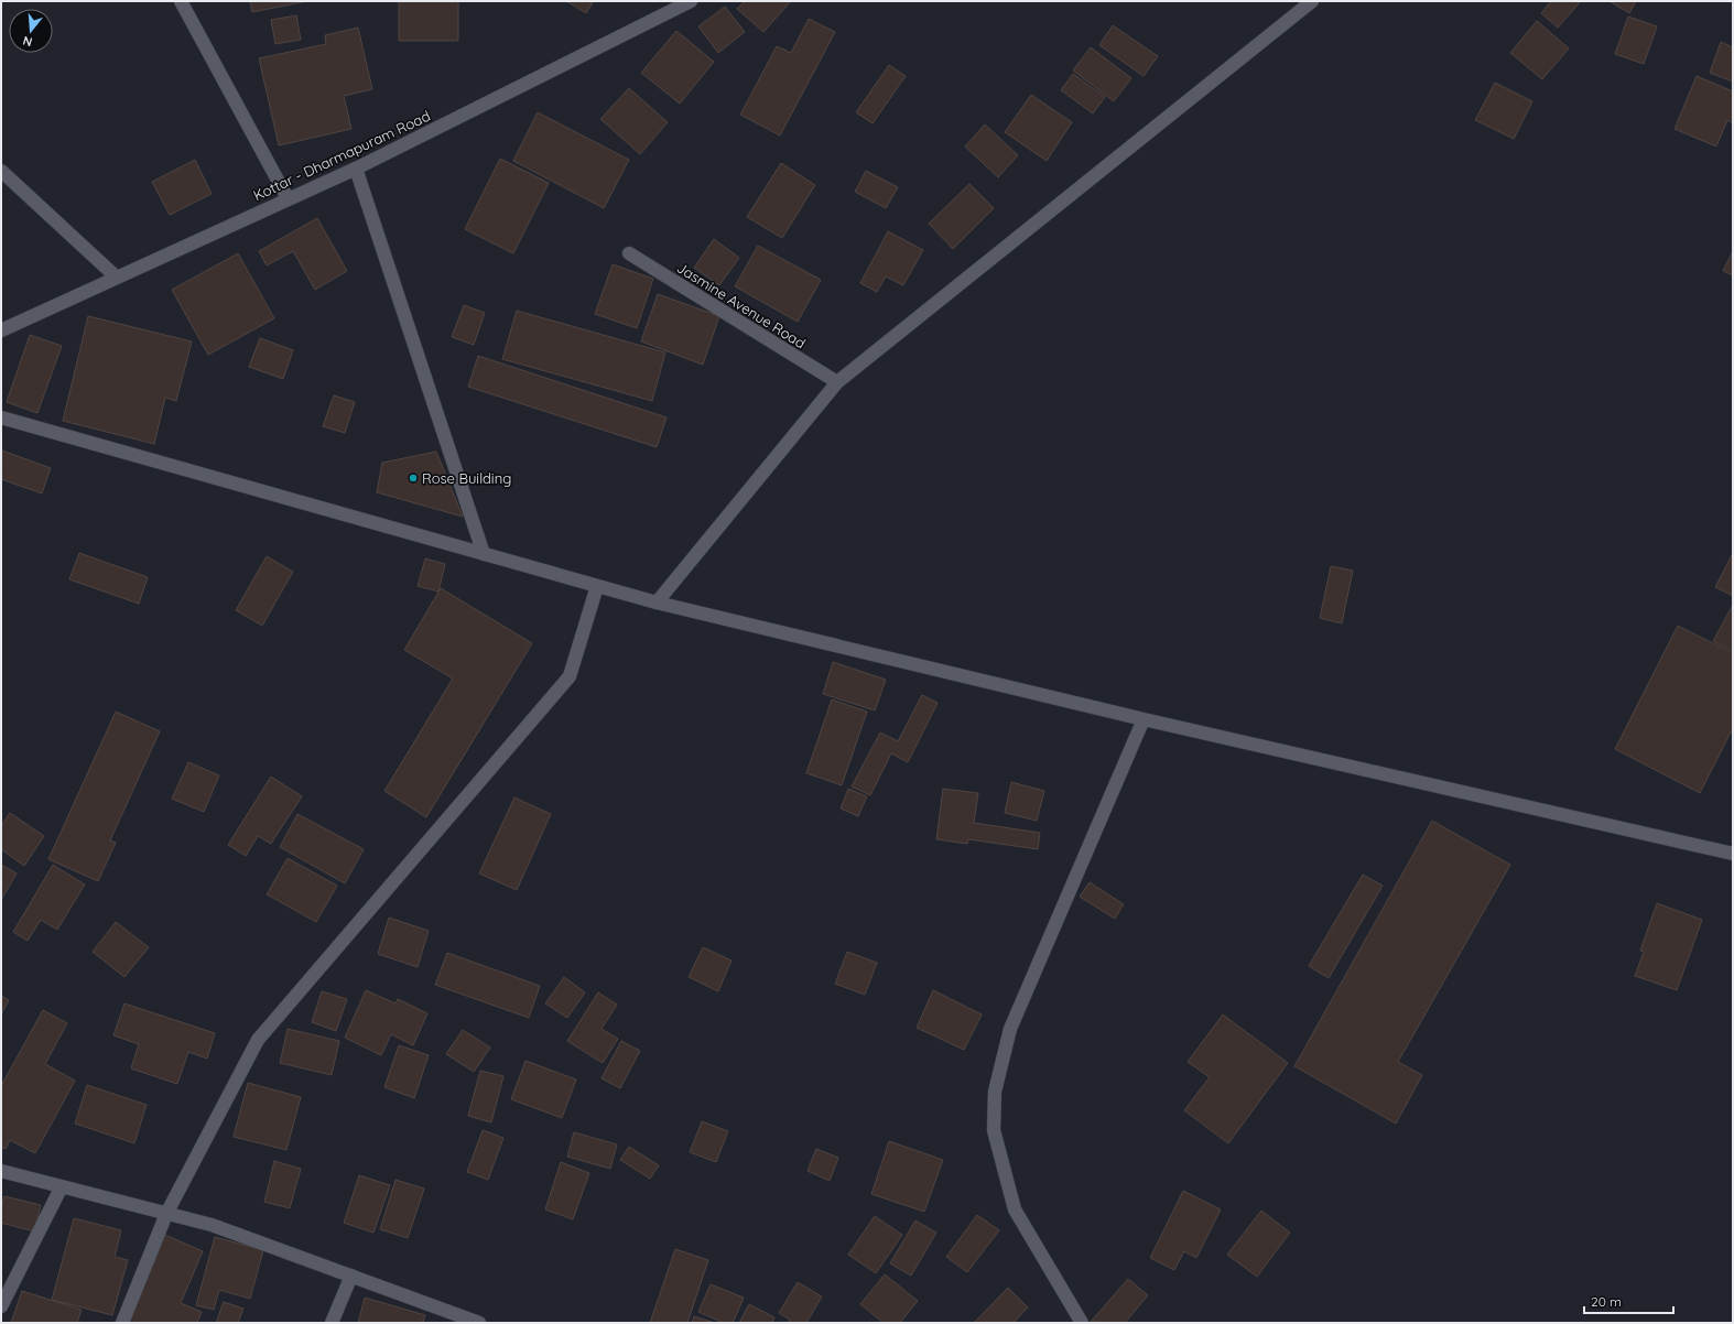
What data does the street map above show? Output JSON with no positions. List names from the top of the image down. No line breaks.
{"streets":{"street":["Kottar - Dharmapuram Road","Jasmine Avenue Road"]},"places":["Rose Building"],"scale_bar":"20 m","north":"bottom"}
